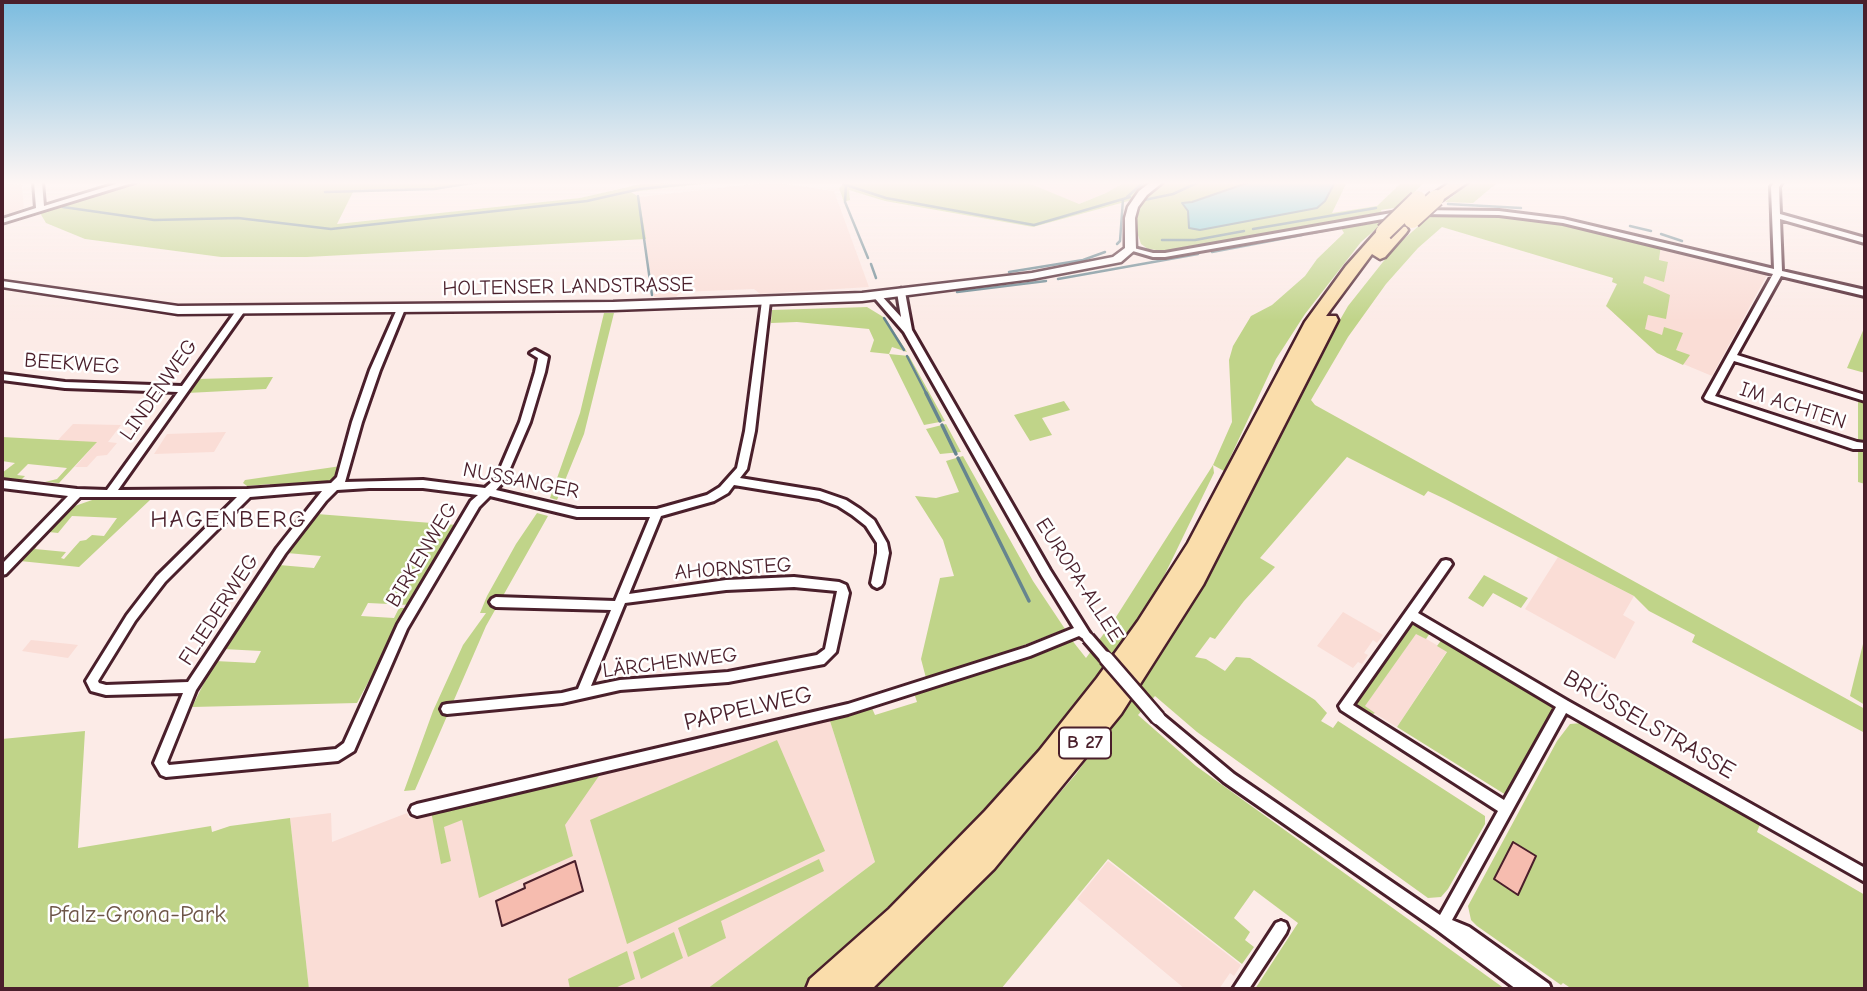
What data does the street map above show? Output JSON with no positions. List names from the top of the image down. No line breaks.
{"streets":{"highway":["B 27"],"street":["HOLTENSER LANDSTRASSE","BEEKWEG","LINDENWEG","IM ACHTEN","NUSSANGER","BIRKENWEG","AHORNSTEG","EUROPA-ALLEE","FLIEDERWEG","LÄRCHENWEG","PAPPELWEG","BRÜSSELSTRASSE"]},"crossings":[["HOLTENSER LANDSTRASSE","LINDENWEG"],["HOLTENSER LANDSTRASSE","EUROPA-ALLEE"],["HOLTENSER LANDSTRASSE","FLIEDERWEG"],["BEEKWEG","LINDENWEG"],["LINDENWEG","NUSSANGER"],["NUSSANGER","BIRKENWEG"],["NUSSANGER","FLIEDERWEG"],["BIRKENWEG","FLIEDERWEG"],["AHORNSTEG","LÄRCHENWEG"],["EUROPA-ALLEE","PAPPELWEG"]],"districts":["HAGENBERG"],"parks":["Pfalz-Grona-Park"]}
